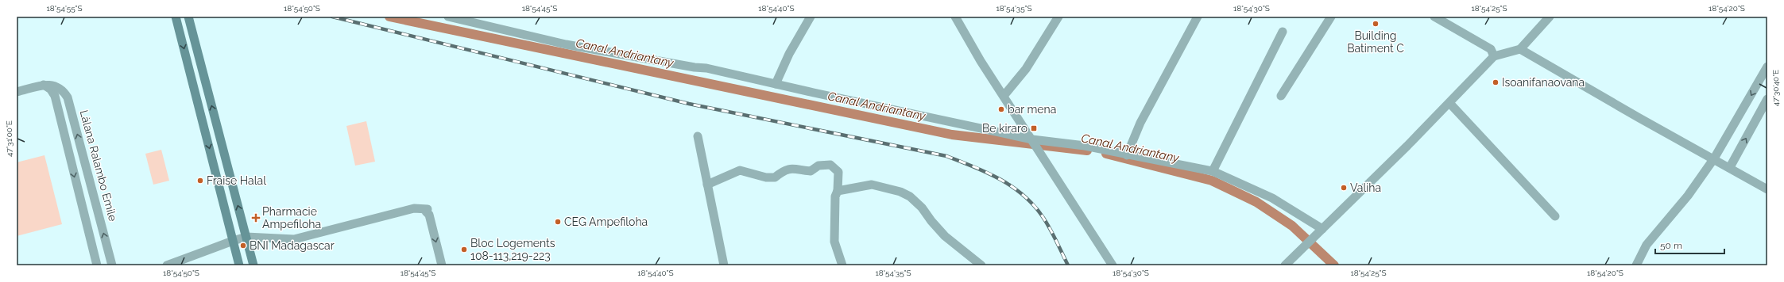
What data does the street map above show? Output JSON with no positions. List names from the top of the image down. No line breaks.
{"streets":{"street":["Làlana Ralambo Emile"]},"water":["Canal Andriantany"],"places":{"other":["Building Batiment C","Isoanifanaovana","bar mena","Fraise Halal","Valiha","CEG Ampefiloha","BNI Madagascar","Bloc Logements 108-113,219-223"],"transit":["Be kiraro"],"health":["Pharmacie Ampefiloha"]},"scale_bar":"50 m","coordinates":["18°54'55\"S","18°54'50\"S","18°54'45\"S","18°54'40\"S","18°54'35\"S","18°54'30\"S","18°54'25\"S","18°54'20\"S","47°30'40\"E","47°31'00\"E"]}
